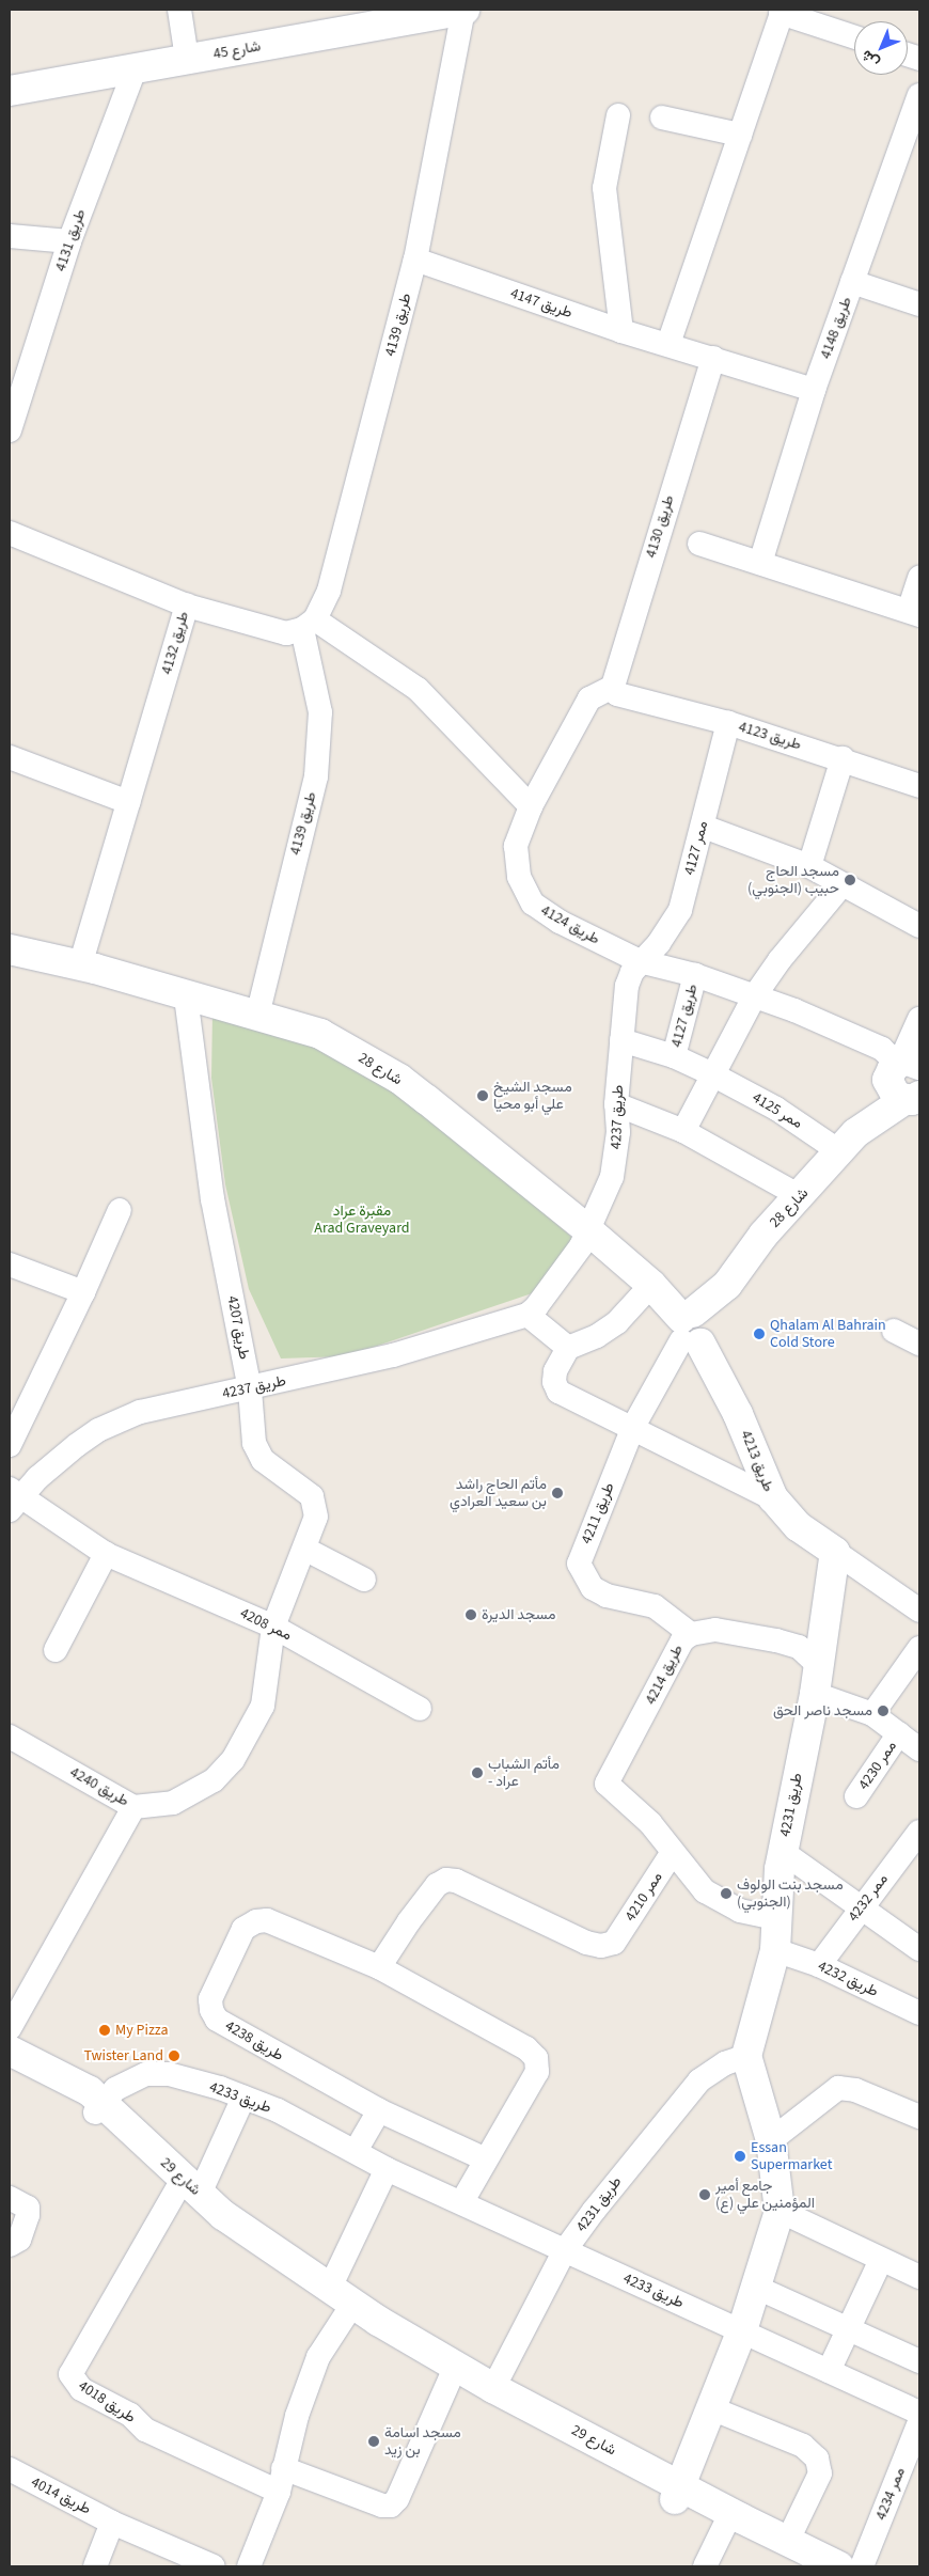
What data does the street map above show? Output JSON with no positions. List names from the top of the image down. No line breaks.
{"streets":{"street":["شارع 45","طريق 4131","طريق 4147","طريق 4139","طريق 4148","طريق 4130","طريق 4132","طريق 4123","ممر 4127","طريق 4124","طريق 4127","شارع 28","ممر 4125","طريق 4237","طريق 4207","طريق 4213","طريق 4211","ممر 4208","طريق 4214","ممر 4230","طريق 4240","طريق 4231","ممر 4210","ممر 4232","طريق 4232","طريق 4238","طريق 4233","شارع 29","طريق 4018","ممر 4234","طريق 4014"]},"crossings":[["شارع 45","طريق 4131"],["شارع 45","طريق 4139"],["طريق 4147","طريق 4139"],["طريق 4147","طريق 4148"],["طريق 4147","طريق 4130"],["طريق 4139","شارع 28"],["طريق 4130","طريق 4123"],["طريق 4130","طريق 4124"],["طريق 4132","شارع 28"],["طريق 4123","ممر 4127"],["طريق 4123","طريق 4124"],["ممر 4127","طريق 4124"],["ممر 4127","طريق 4237"],["طريق 4124","طريق 4127"],["طريق 4124","شارع 28"],["طريق 4124","طريق 4237"],["طريق 4127","ممر 4125"],["طريق 4127","طريق 4237"],["شارع 28","ممر 4125"],["شارع 28","طريق 4237"],["شارع 28","طريق 4207"],["شارع 28","طريق 4213"],["شارع 28","طريق 4211"],["طريق 4237","طريق 4207"],["طريق 4237","ممر 4208"],["طريق 4207","ممر 4208"],["طريق 4207","طريق 4240"],["طريق 4213","طريق 4211"],["طريق 4213","طريق 4231"],["طريق 4211","طريق 4214"],["ممر 4208","طريق 4240"],["طريق 4214","طريق 4231"],["طريق 4214","ممر 4210"],["ممر 4230","طريق 4231"],["طريق 4231","ممر 4210"],["طريق 4231","طريق 4232"],["طريق 4231","طريق 4233"],["طريق 4231","شارع 29"],["ممر 4210","طريق 4238"],["ممر 4232","طريق 4232"],["طريق 4238","طريق 4233"],["طريق 4233","شارع 29"],["شارع 29","طريق 4018"]],"parks":["مقبرة عراد Arad Graveyard"],"places":["مسجد الحاج حبيب (الجنوبي)","مسجد الشيخ علي أبو محيا","Qhalam Al Bahrain Cold Store","مأتم الحاج راشد بن سعيد العرادي","مسجد الديرة","مسجد ناصر الحق","مأتم الشباب - عراد","مسجد بنت الولوف (الجنوبي)","My Pizza","Twister Land","Essan Supermarket","جامع أمير المؤمنين علي (ع)","مسجد اسامة بن زيد"],"north":"bottom left"}
